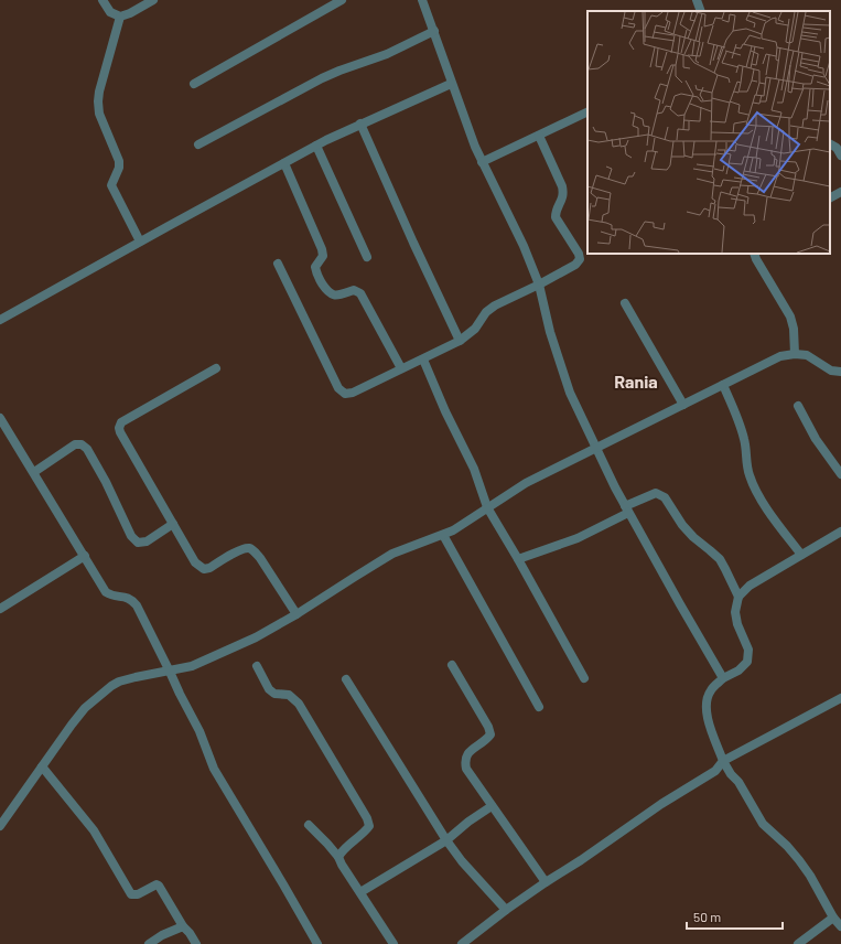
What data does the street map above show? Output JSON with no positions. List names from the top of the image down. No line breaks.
{"districts":["Rania"],"scale_bar":"50 m"}
